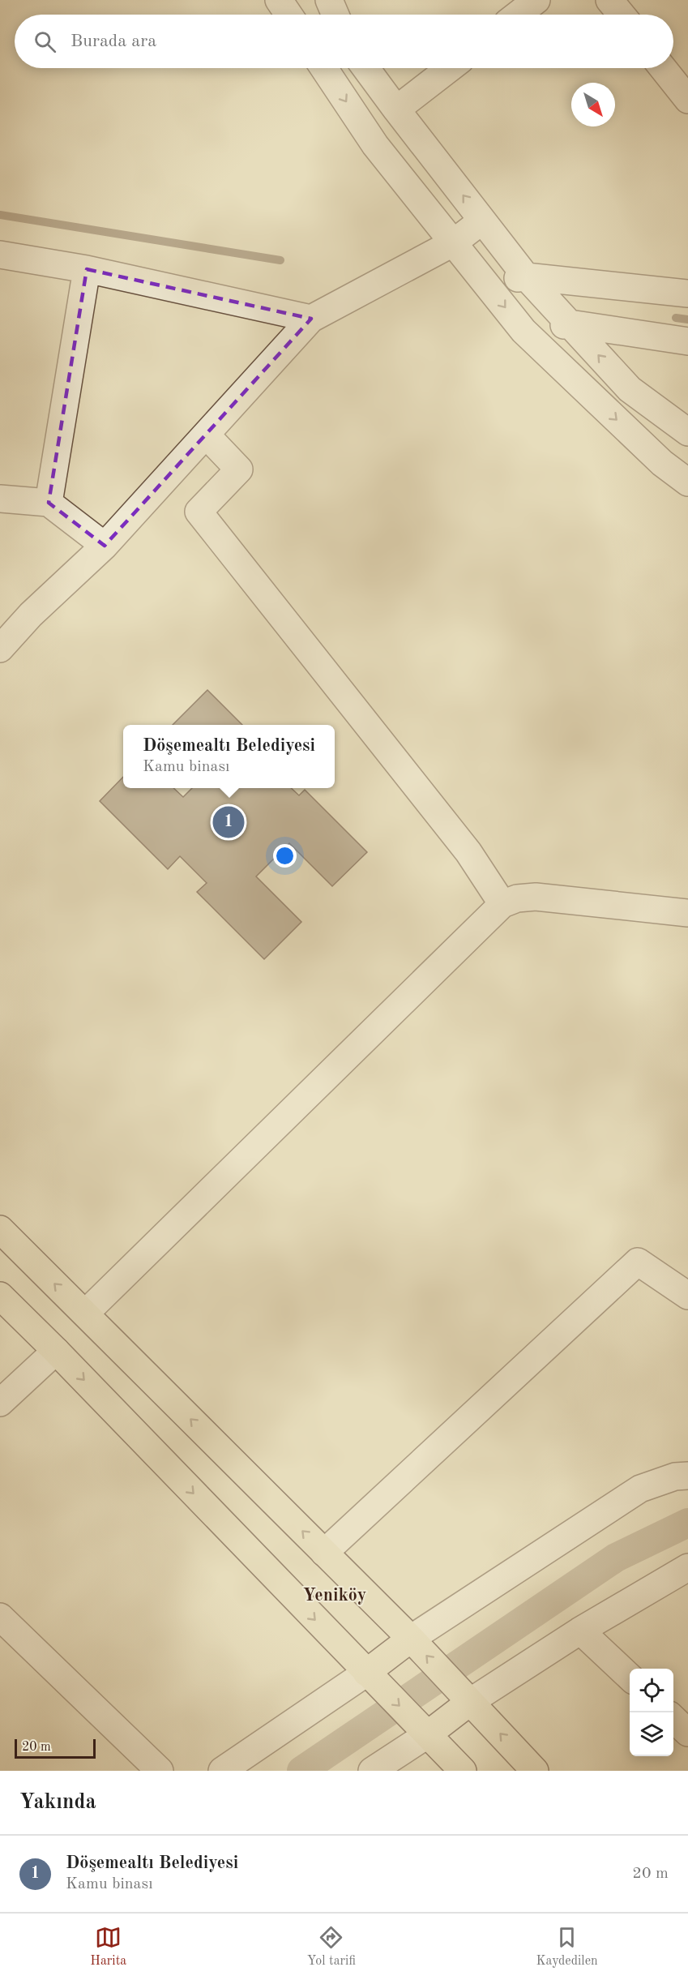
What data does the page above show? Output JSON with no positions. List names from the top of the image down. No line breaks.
{"districts":["Yeniköy"],"scale_bar":"20 m","north":"bottom right","page":{"search":"Burada ara","popup":["Döşemealtı Belediyesi","Kamu binası"],"pins":"1","scale":"20 m","heading":"Yakında","list":[{"mark":"1","name":"Döşemealtı Belediyesi","note":"Kamu binası","value":"20 m"}],"nav":["Harita","Yol tarifi","Kaydedilen"]}}
